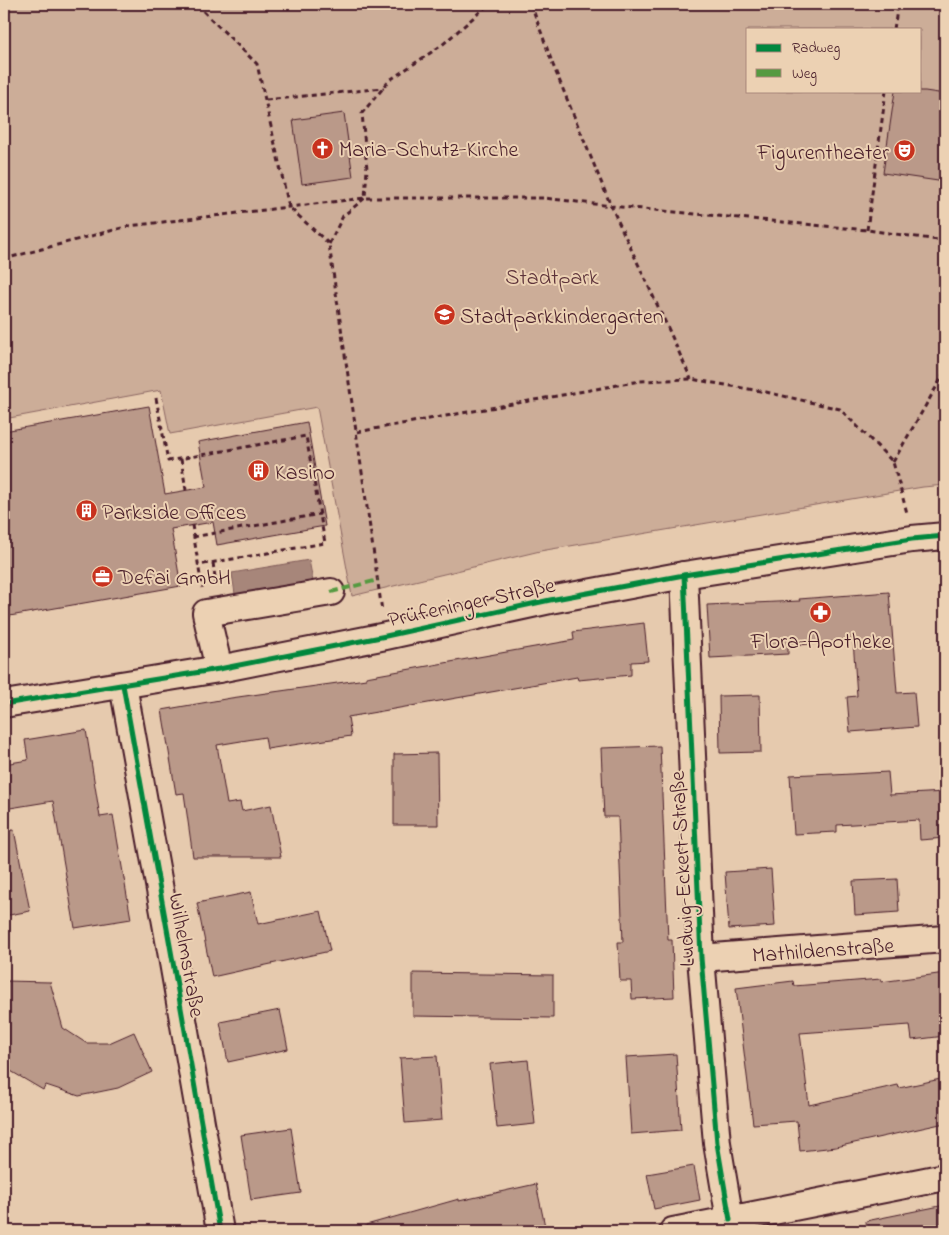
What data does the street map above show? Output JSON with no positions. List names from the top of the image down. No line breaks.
{"streets":{"street":["Prüfeninger Straße","Ludwig-Eckert-Straße","Mathildenstraße","Wilhelmstraße"]},"crossings":[["Prüfeninger Straße","Ludwig-Eckert-Straße"],["Prüfeninger Straße","Wilhelmstraße"],["Ludwig-Eckert-Straße","Mathildenstraße"]],"parks":["Stadtpark"],"places":{"church":["Maria-Schutz-Kirche"],"theatre":["Figurentheater"],"school or university":["Stadtparkkindergarten"],"building":["Kasino","Parkside Offices"],"office":["Defai GmbH"],"pharmacy":["Flora-Apotheke"]},"legend":["Radweg","Weg"]}
